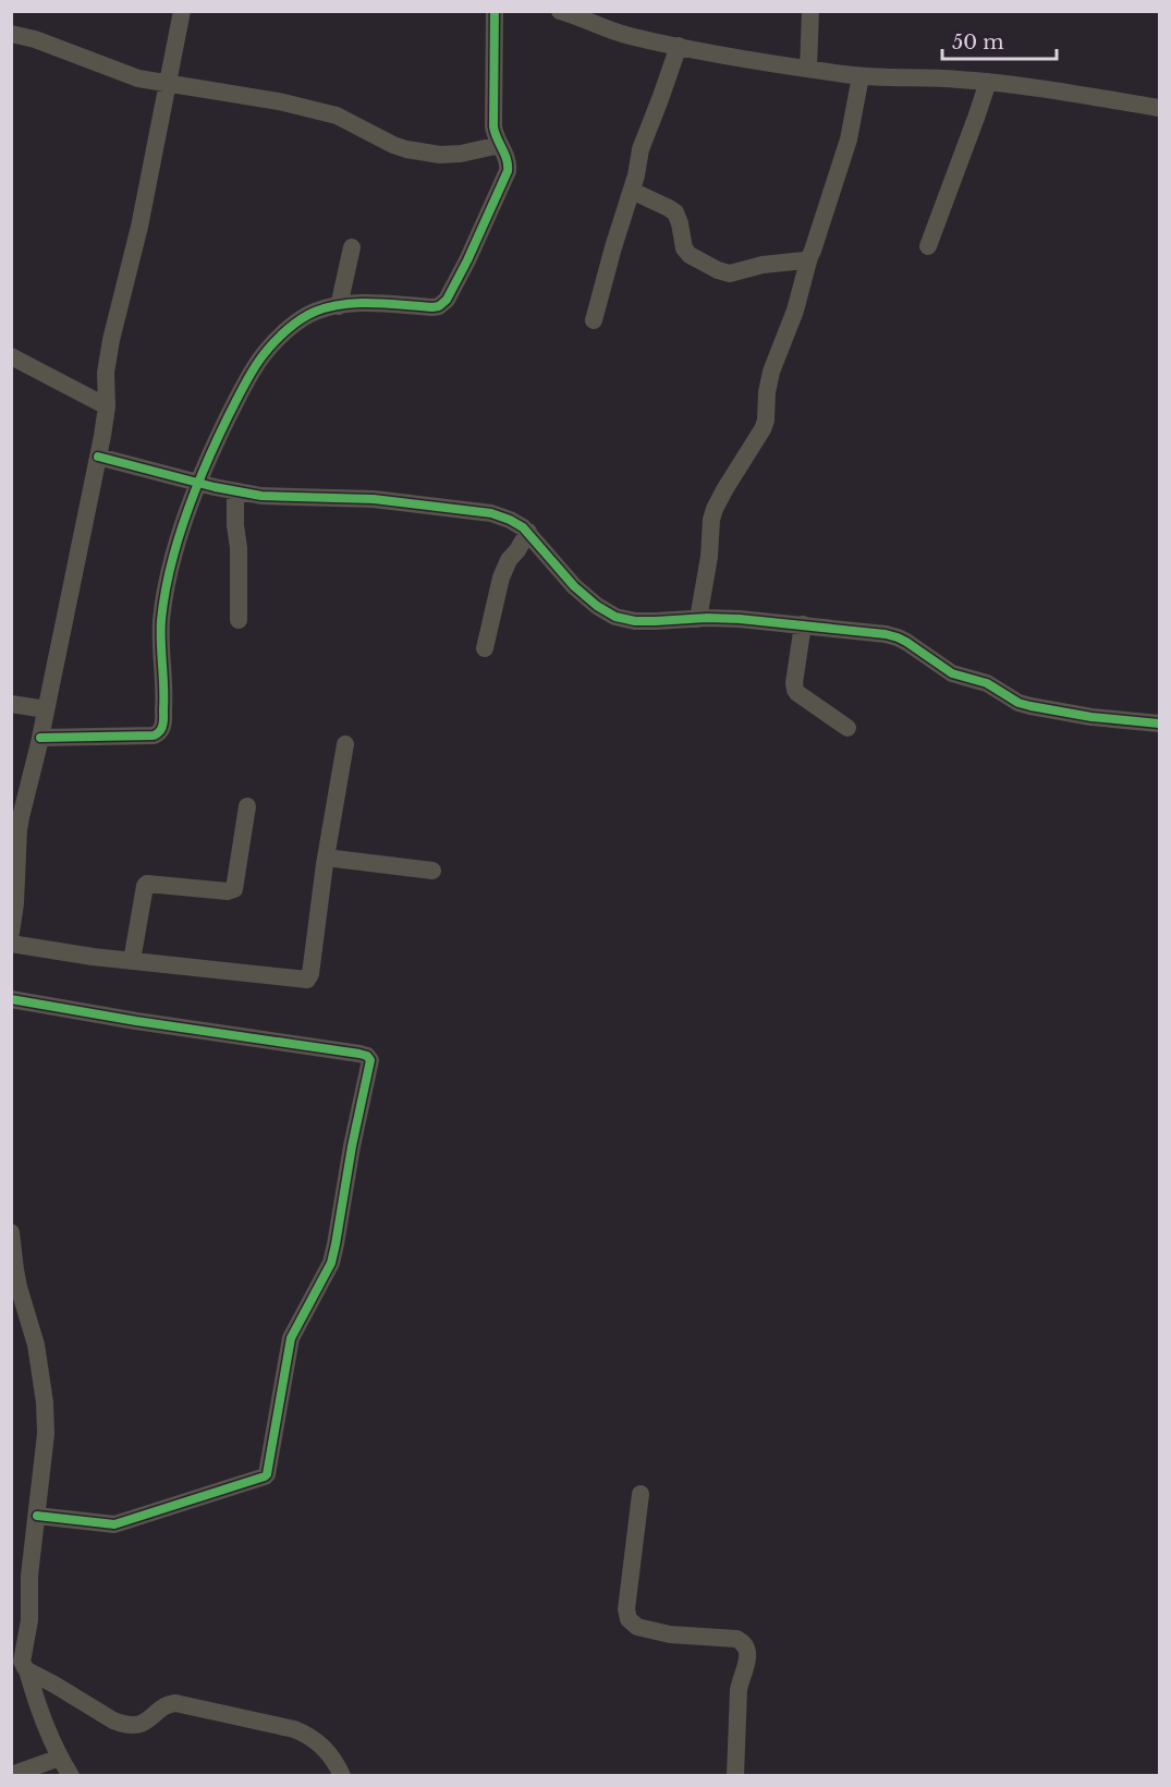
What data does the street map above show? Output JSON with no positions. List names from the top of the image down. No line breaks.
{"scale_bar":"50 m"}
